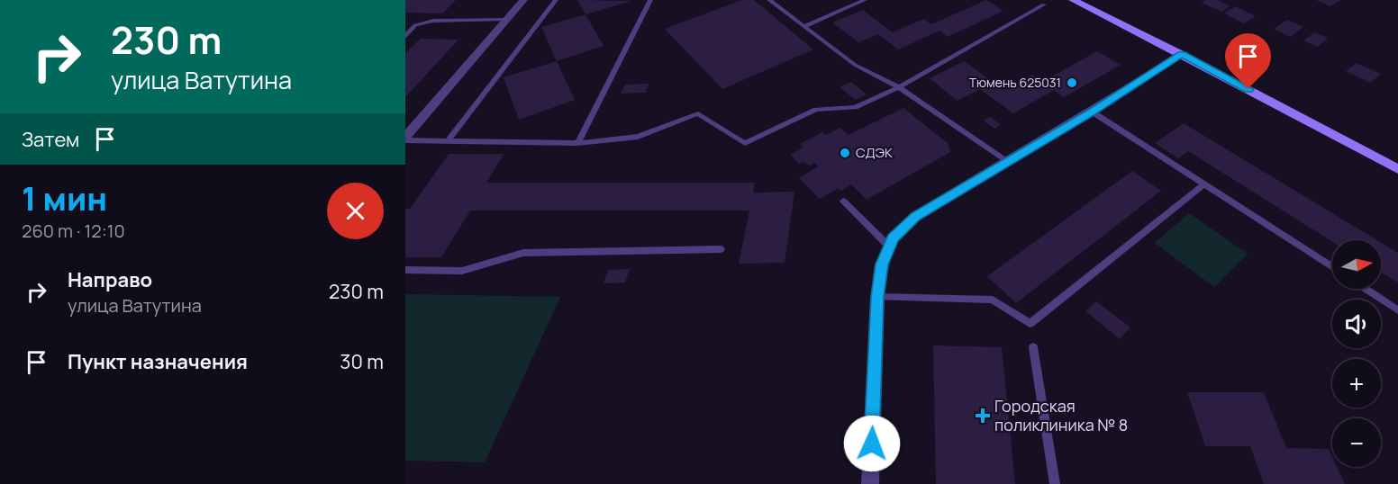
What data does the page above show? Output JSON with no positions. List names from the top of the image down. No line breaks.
{"places":{"other":["Тюмень 625031","СДЭК"],"health":["Городская поликлиника № 8"]},"north":"right","page":{"turn":["230 m","улица Ватутина"],"then":"Затем","heading":["1 мин","260 m · 12:10"],"map_buttons":["+","−"],"list":[{"name":"Направо","note":"улица Ватутина","value":"230 m"},{"name":"Пункт назначения","value":"30 m"}]}}
